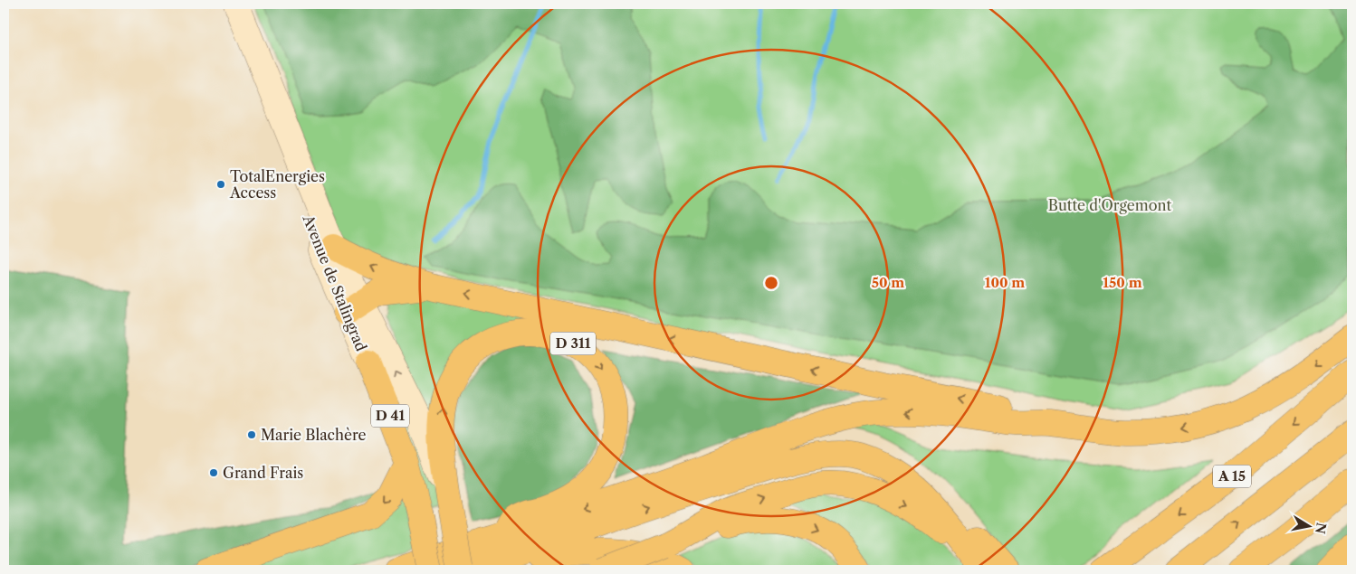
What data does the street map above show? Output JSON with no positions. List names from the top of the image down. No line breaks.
{"streets":{"main road":["Avenue de Stalingrad","D 311","D 41","A 15"]},"crossings":[["Avenue de Stalingrad","D 311"]],"parks":["Butte d'Orgemont"],"places":["TotalEnergies Access","Marie Blachère","Grand Frais"],"north":"right","rings":["50 m","100 m","150 m"]}
